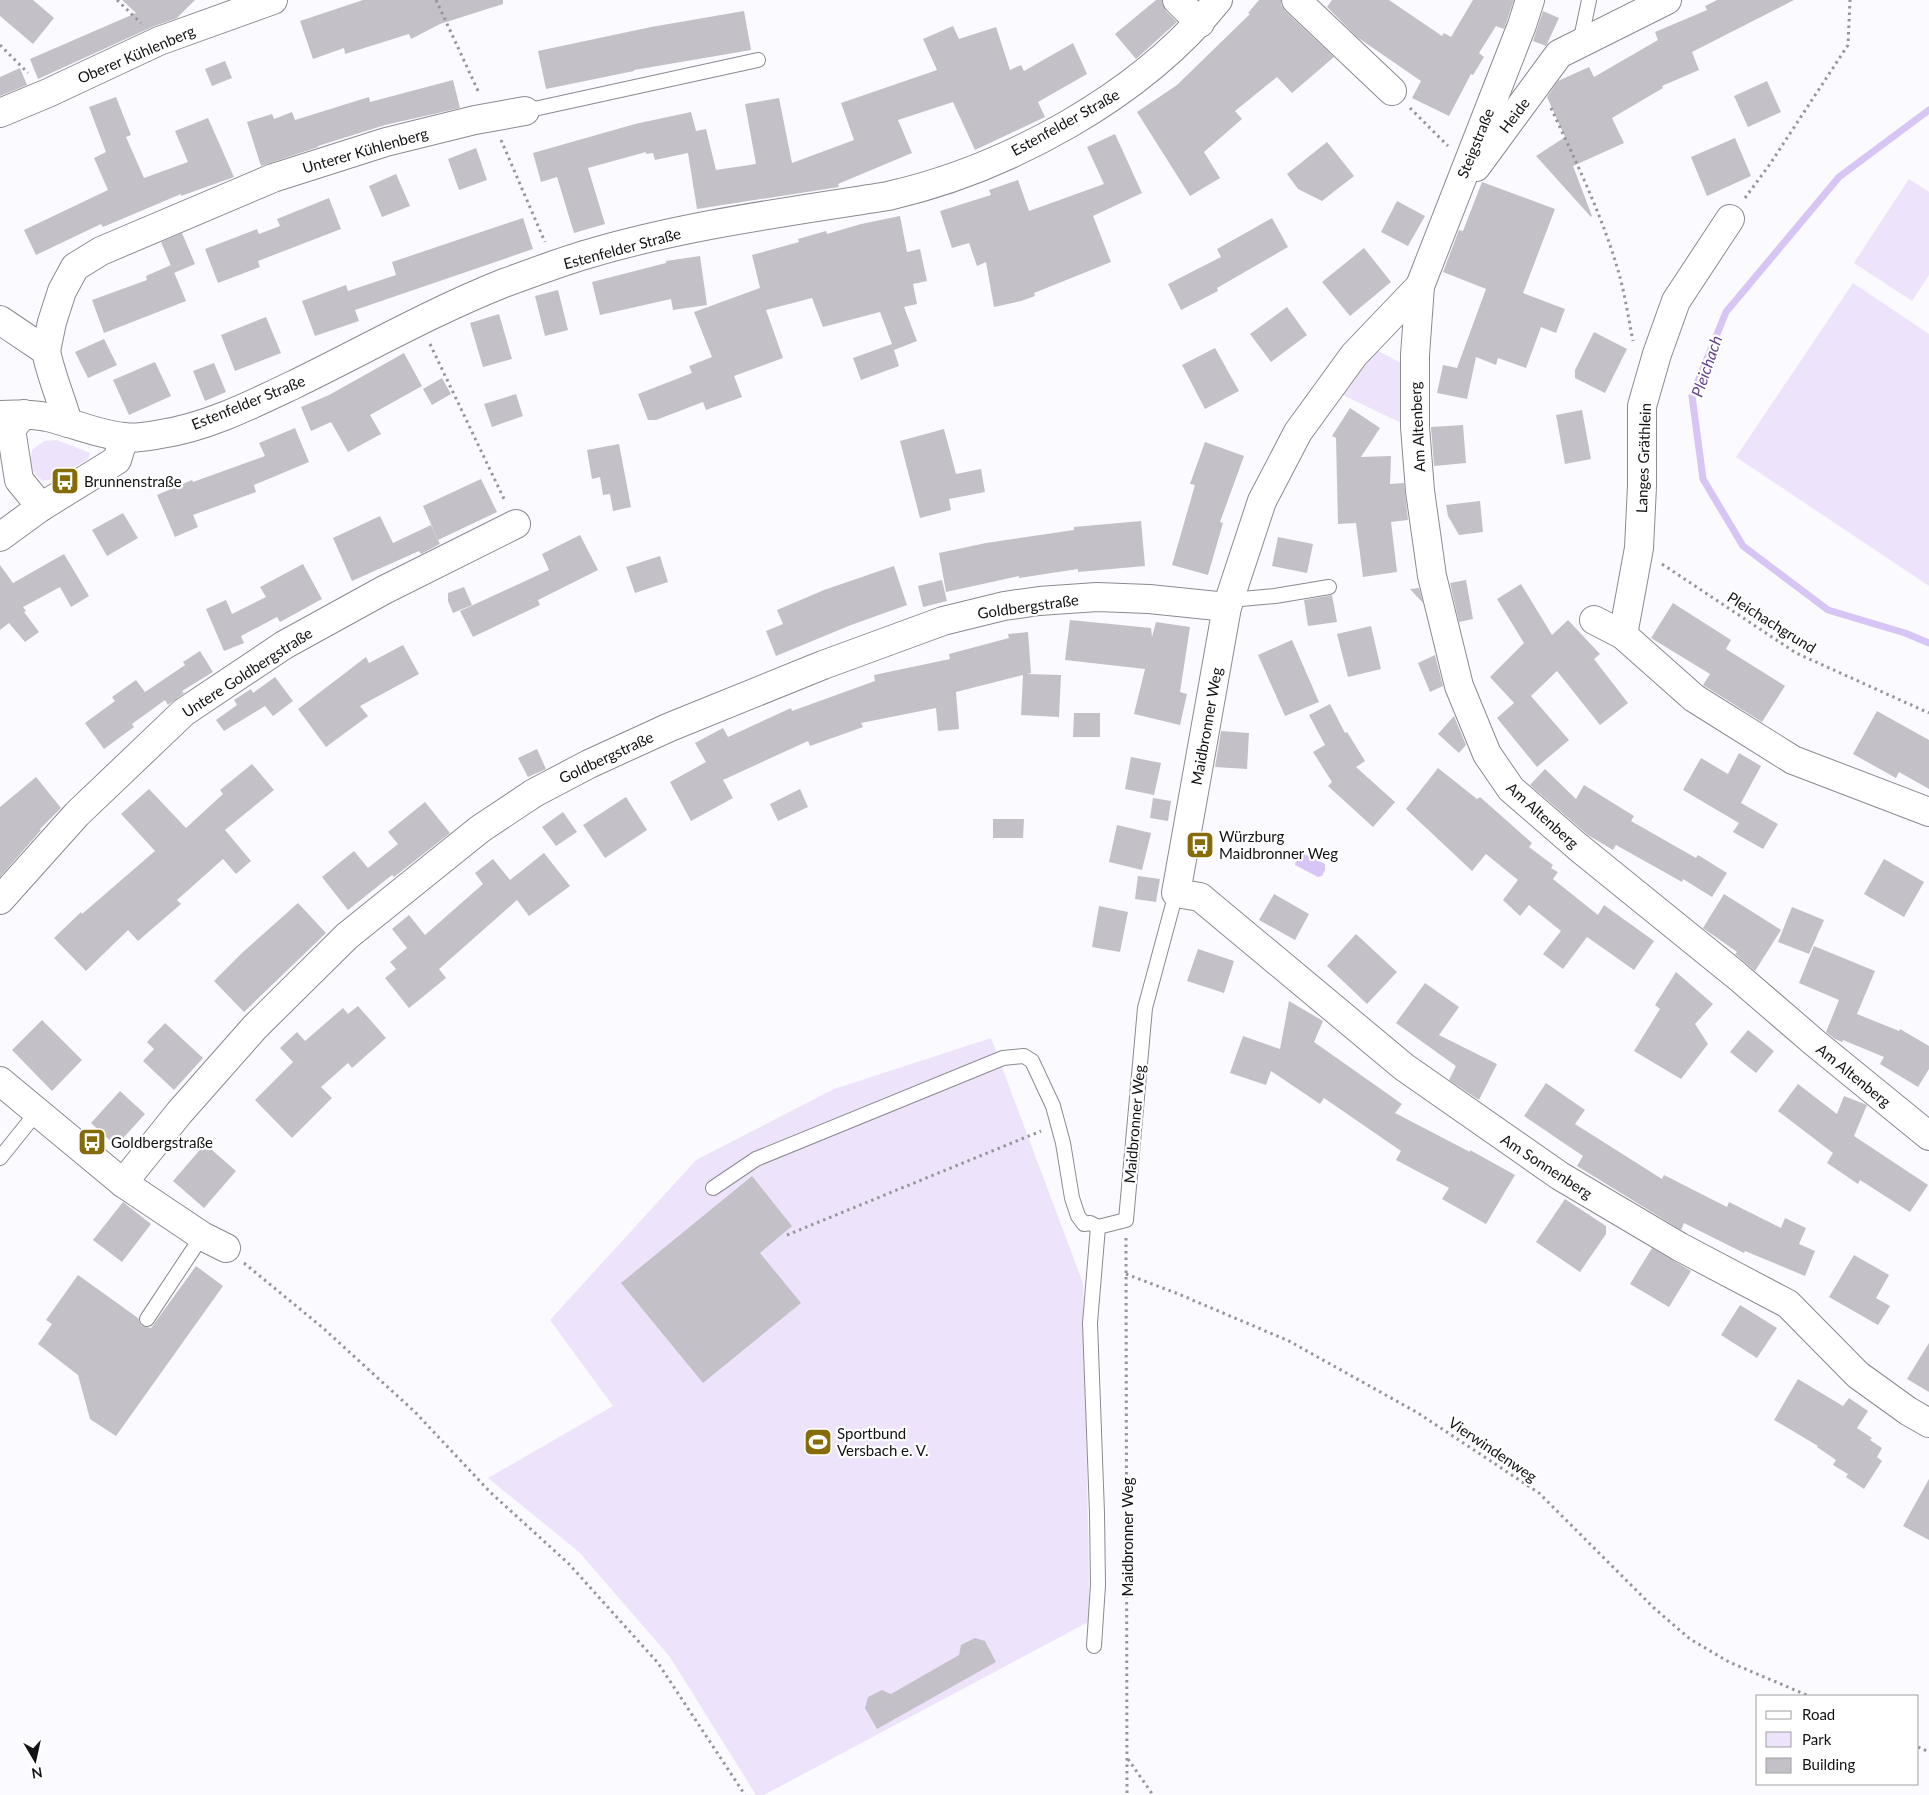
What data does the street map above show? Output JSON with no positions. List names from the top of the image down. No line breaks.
{"streets":{"street":["Oberer Kühlenberg","Heide","Estenfelder Straße","Steigstraße","Unterer Kühlenberg","Am Altenberg","Langes Gräthlein","Goldbergstraße","Untere Goldbergstraße","Maidbronner Weg","Am Sonnenberg"],"path":["Pleichachgrund","Vierwindenweg"]},"crossings":[["Heide","Steigstraße"],["Steigstraße","Am Altenberg"],["Steigstraße","Maidbronner Weg"],["Am Altenberg","Maidbronner Weg"],["Langes Gräthlein","Pleichachgrund"],["Goldbergstraße","Maidbronner Weg"],["Maidbronner Weg","Am Sonnenberg"],["Maidbronner Weg","Vierwindenweg"]],"water":["Pleichach"],"places":{"bus stop":["Brunnenstraße","Würzburg Maidbronner Weg","Goldbergstraße"],"sports":["Sportbund Versbach e. V."]},"legend":["Road","Park","Building"],"north":"bottom"}
